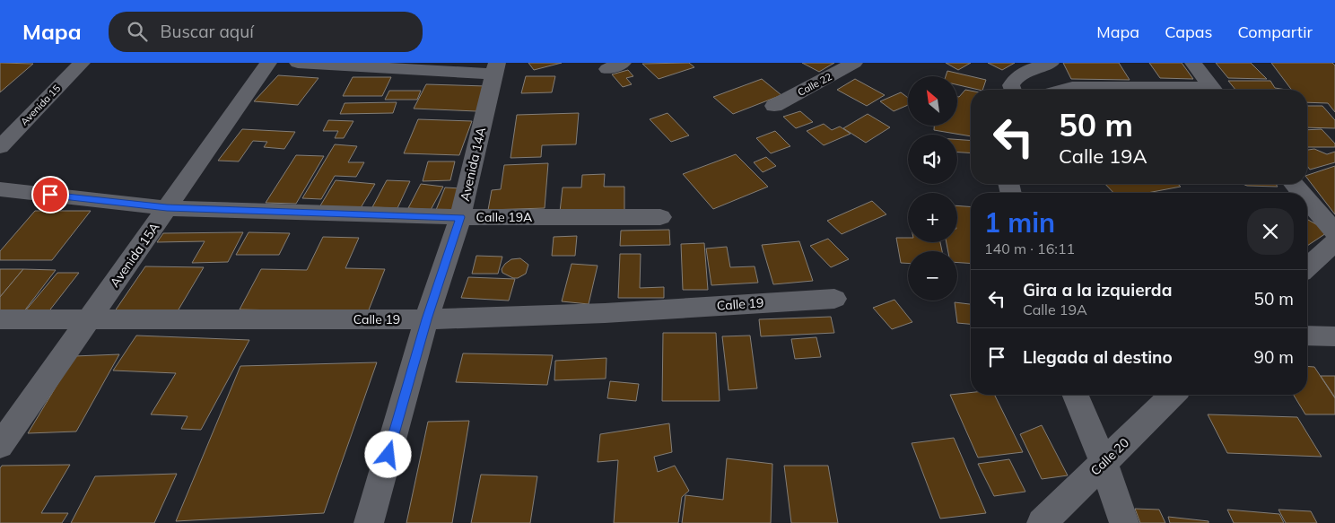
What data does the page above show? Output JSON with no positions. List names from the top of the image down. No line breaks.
{"streets":{"street":["Calle 22","Avenida 15","Avenida 14A","Calle 19A","Avenida 15A","Calle 19","Calle 20"]},"crossings":[["Avenida 14A","Calle 19A"],["Avenida 14A","Calle 19"],["Calle 19A","Avenida 15A"],["Avenida 15A","Calle 19"]],"north":"top left","page":{"header":"Mapa","search":"Buscar aquí","nav":["Mapa","Capas","Compartir"],"map_buttons":["+","−"],"turn":["50 m","Calle 19A"],"heading":["1 min","140 m · 16:11"],"list":[{"name":"Gira a la izquierda","note":"Calle 19A","value":"50 m"},{"name":"Llegada al destino","value":"90 m"}]}}
